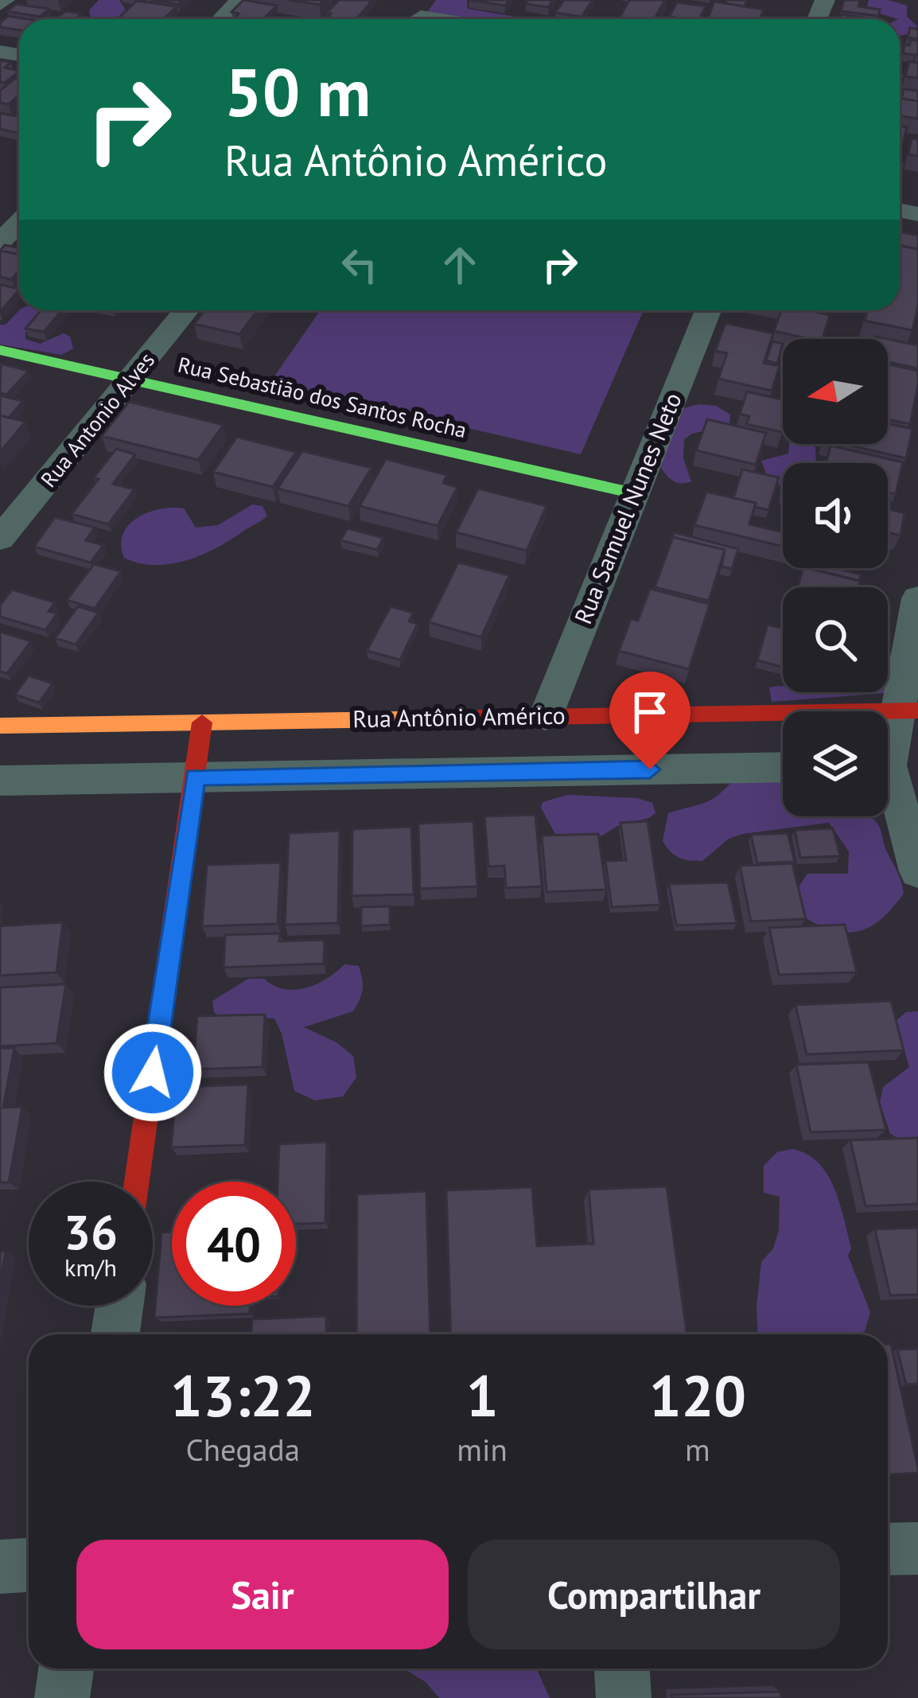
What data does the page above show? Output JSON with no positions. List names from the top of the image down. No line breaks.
{"streets":{"street":["Rua Sebastião dos Santos Rocha","Rua Antonio Alves","Rua Samuel Nunes Neto","Rua Antônio Américo"]},"crossings":[["Rua Sebastião dos Santos Rocha","Rua Antonio Alves"],["Rua Sebastião dos Santos Rocha","Rua Samuel Nunes Neto"],["Rua Samuel Nunes Neto","Rua Antônio Américo"]],"north":"left","page":{"turn":["50 m","Rua Antônio Américo"],"speed":"36 km/h","limit":"40","eta":["13:22","Chegada","1","min","120","m"],"buttons":["Sair","Compartilhar"]}}
